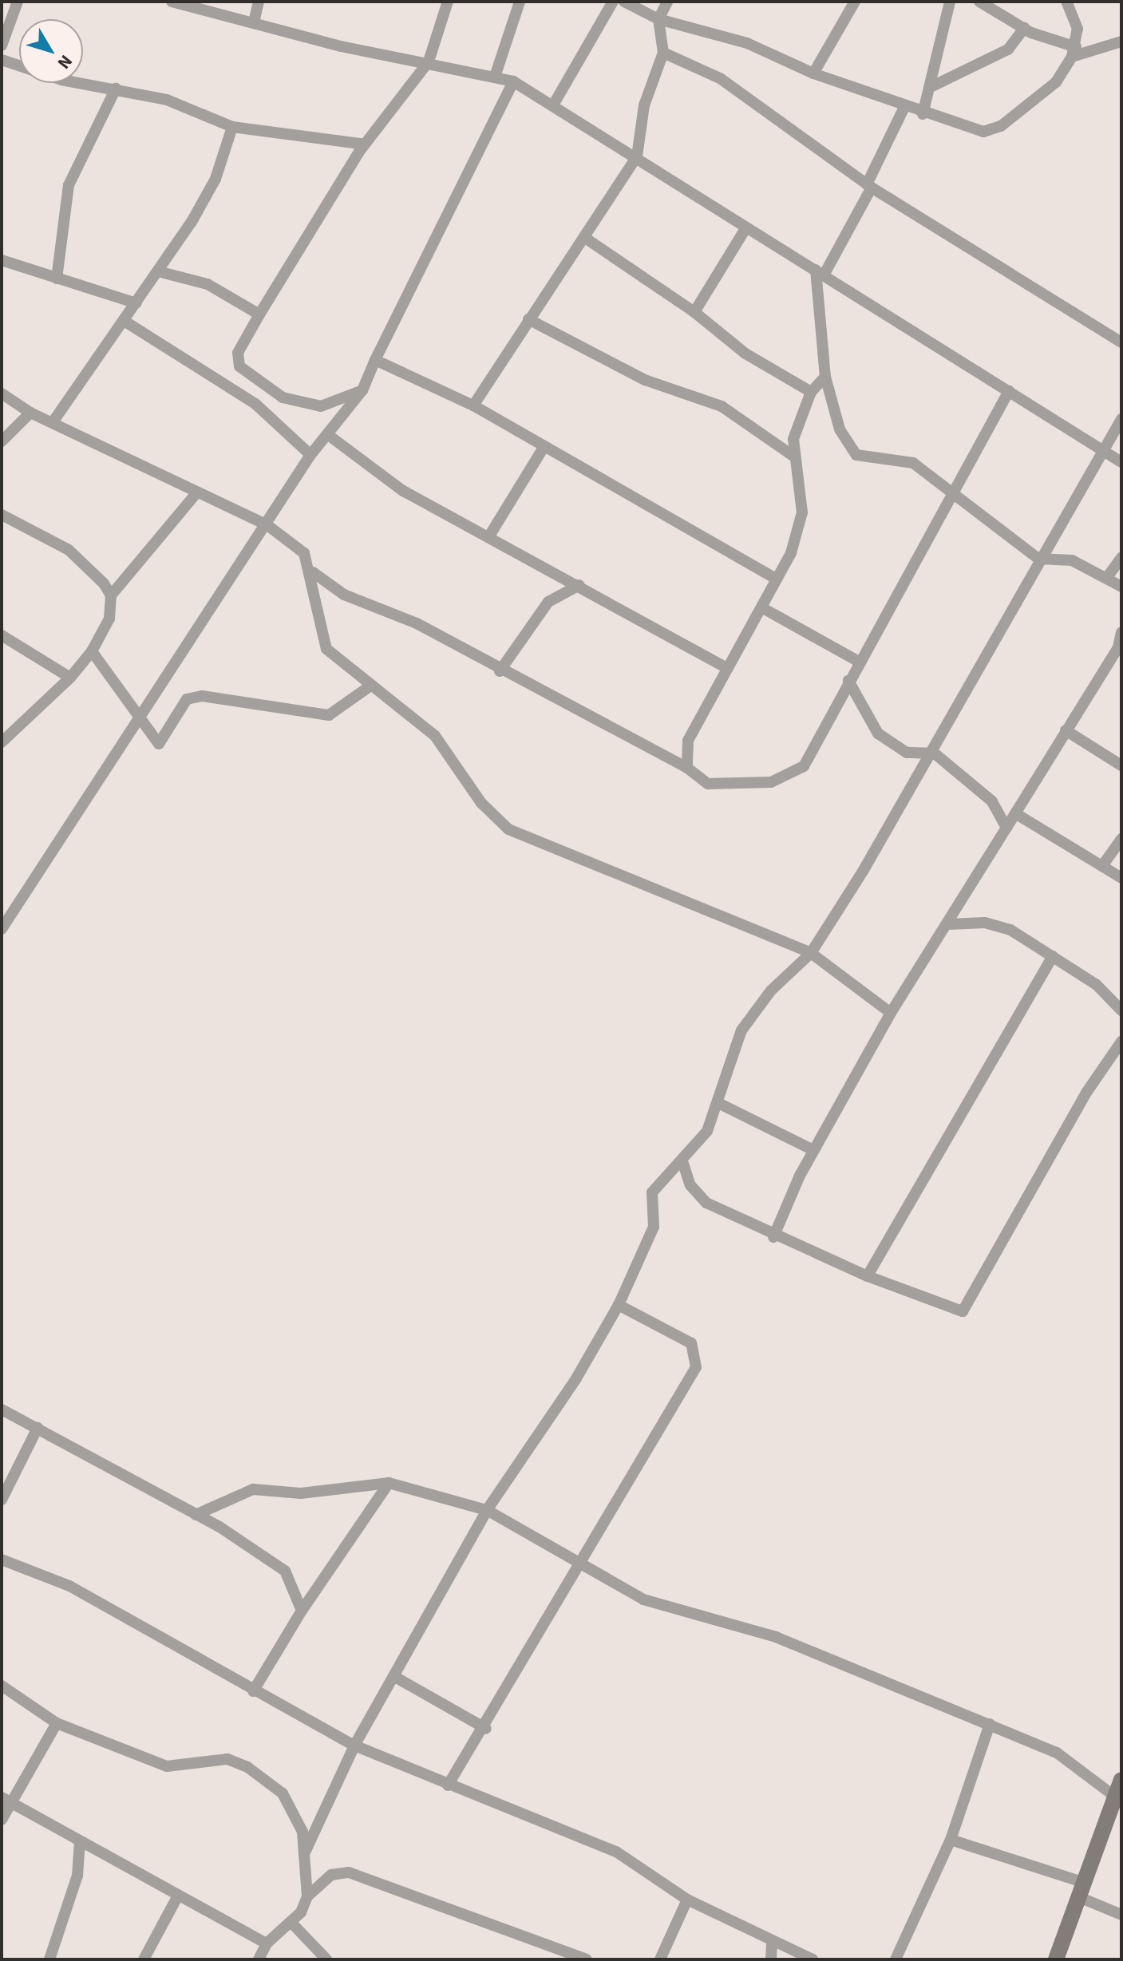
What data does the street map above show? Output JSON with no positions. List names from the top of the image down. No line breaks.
{"north":"bottom right"}
